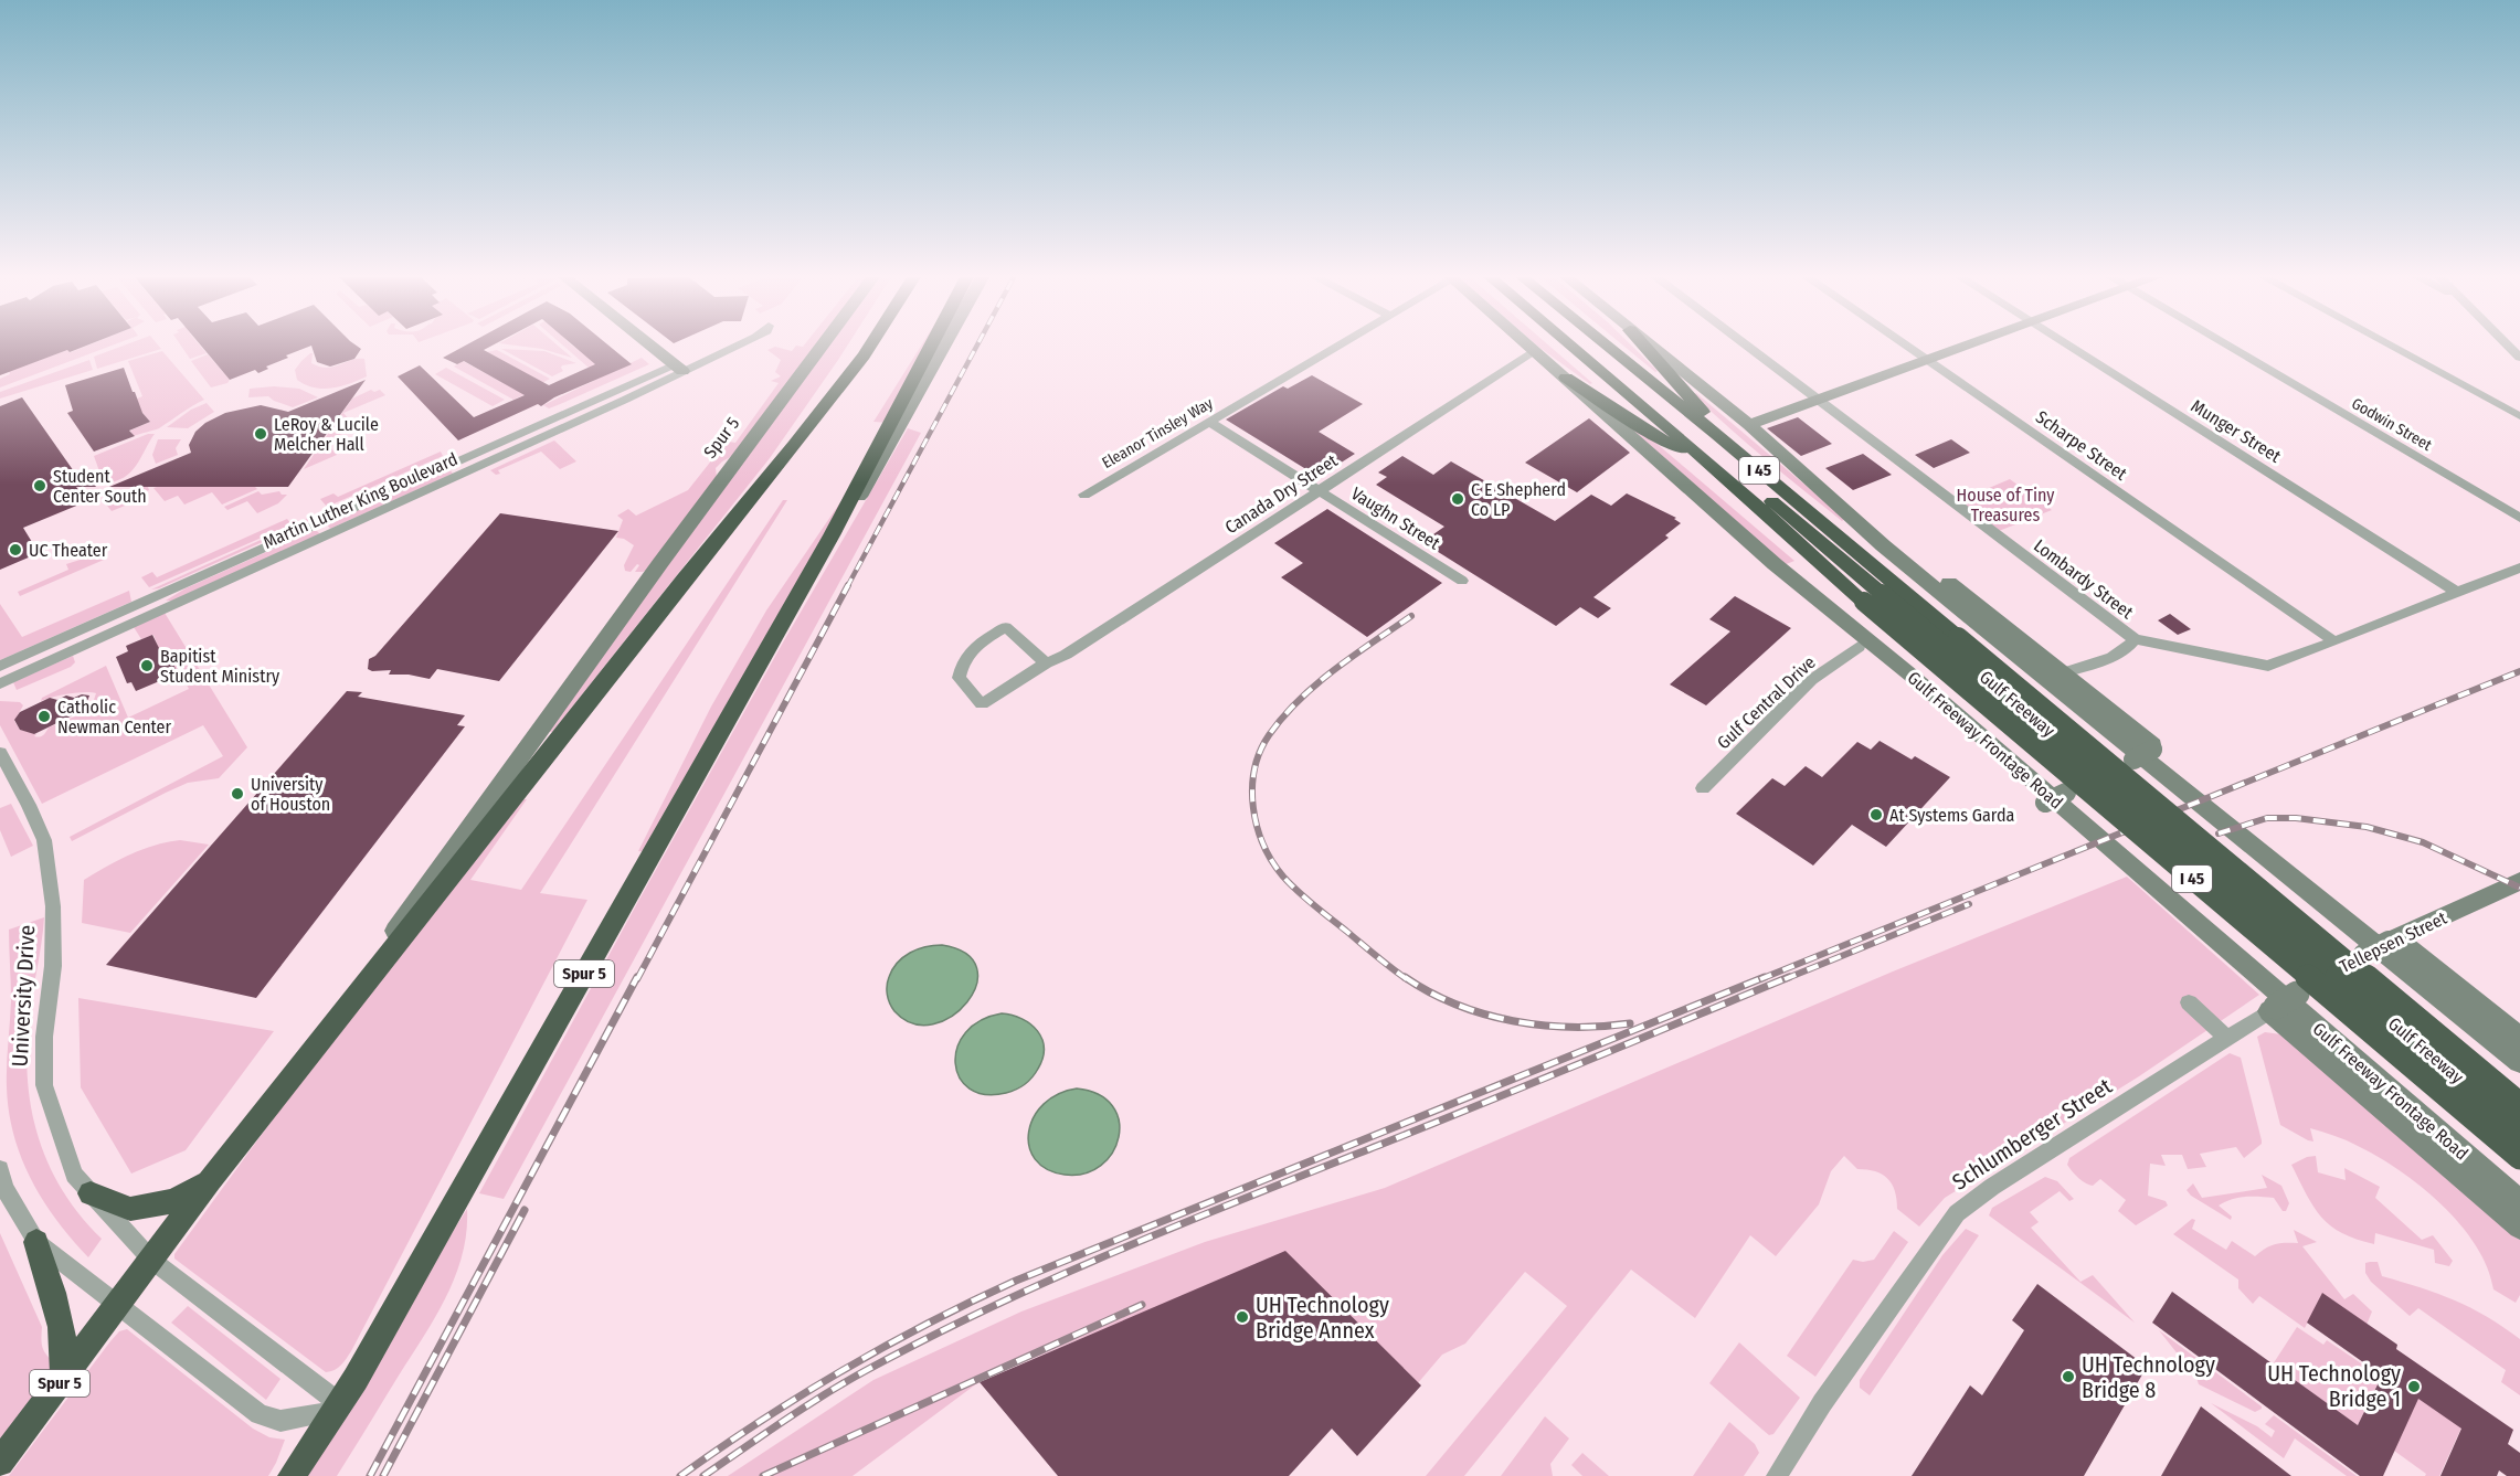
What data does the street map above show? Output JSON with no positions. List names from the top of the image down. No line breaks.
{"streets":{"highway":["Spur 5","I 45","Gulf Freeway"],"main road":["Gulf Freeway Frontage Road","Tellepsen Street"],"street":["Godwin Street","Munger Street","Eleanor Tinsley Way","Scharpe Street","Canada Dry Street","Martin Luther King Boulevard","Vaughn Street","Lombardy Street","Gulf Central Drive","University Drive","Schlumberger Street"]},"crossings":[["Munger Street","Lombardy Street"],["Eleanor Tinsley Way","Vaughn Street"],["Spur 5","University Drive"],["Scharpe Street","Lombardy Street"],["Canada Dry Street","Vaughn Street"],["Canada Dry Street","Gulf Freeway Frontage Road"],["Tellepsen Street","Schlumberger Street"]],"parks":["House of Tiny Treasures"],"places":["LeRoy & Lucile Melcher Hall","Student Center South","C E Shepherd Co LP","UC Theater","Bapitist Student Ministry","Catholic Newman Center","University of Houston","At Systems Garda","UH Technology Bridge Annex","UH Technology Bridge 8","UH Technology Bridge 1"]}
